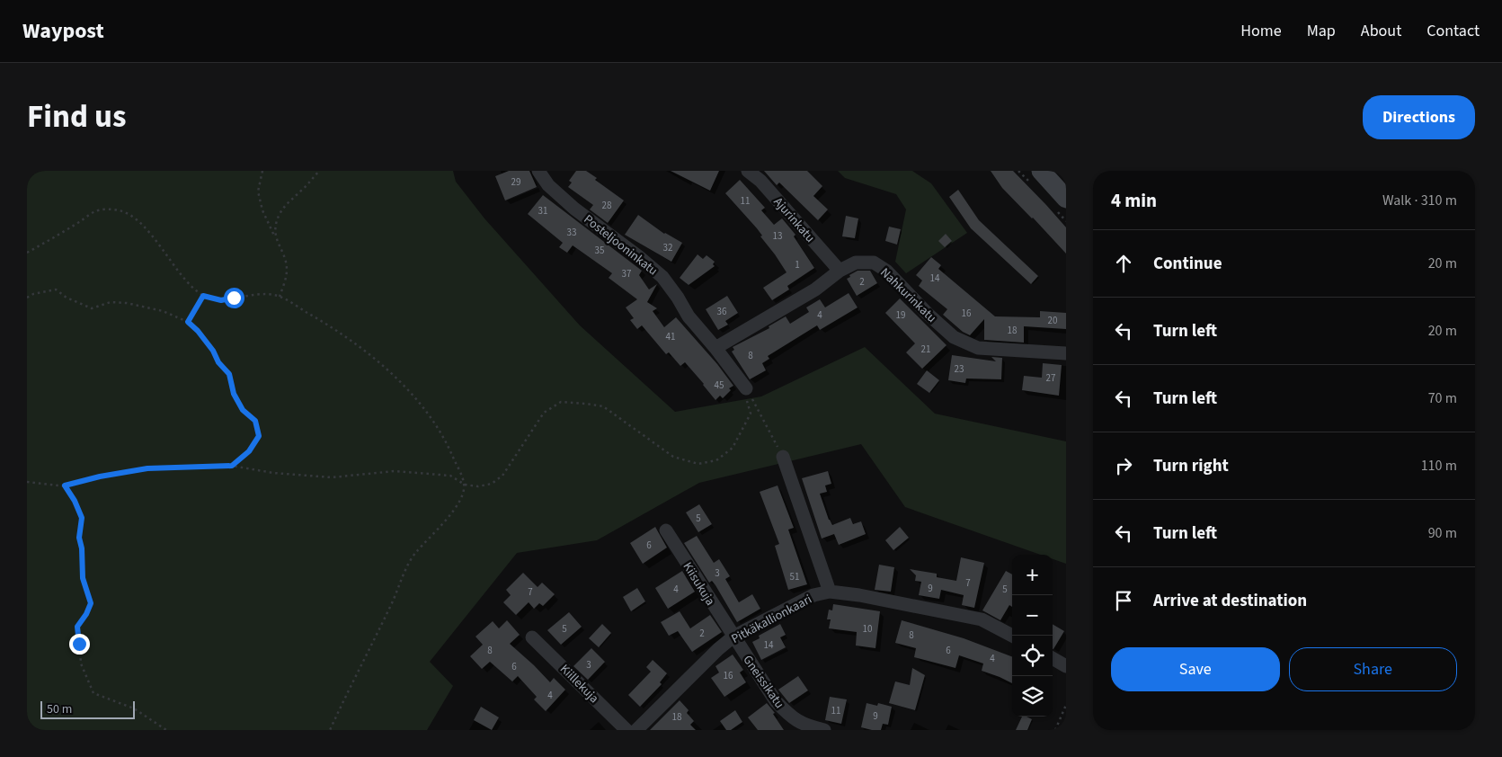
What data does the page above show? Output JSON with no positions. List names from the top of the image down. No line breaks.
{"streets":{"street":["Ajurinkatu","Posteljooninkatu","Nahkurinkatu","Kiisukuja","Pitkäkallionkaari","Gneissikatu","Kiillekuja"]},"crossings":[["Ajurinkatu","Nahkurinkatu"],["Posteljooninkatu","Nahkurinkatu"],["Kiisukuja","Pitkäkallionkaari"],["Kiisukuja","Gneissikatu"],["Pitkäkallionkaari","Gneissikatu"]],"house_numbers":["29","11","28","31","33","13","32","35","1","37","14","2","36","16","4","19","20","18","41","21","8","23","27","45","5","6","3","51","7","9","4","5","7","5","10","2","8","14","8","6","4","3","6","16","4","11","9","18"],"scale_bar":"50 m","page":{"header":"Waypost","nav":["Home","Map","About","Contact"],"title":"Find us","buttons":["Directions",["Save","Share"]],"heading":["4 min","Walk · 310 m"],"list":[["Continue","20 m"],["Turn left","20 m"],["Turn left","70 m"],["Turn right","110 m"],["Turn left","90 m"],"Arrive at destination"],"map_buttons":["+","−"],"scale":"50 m"}}
